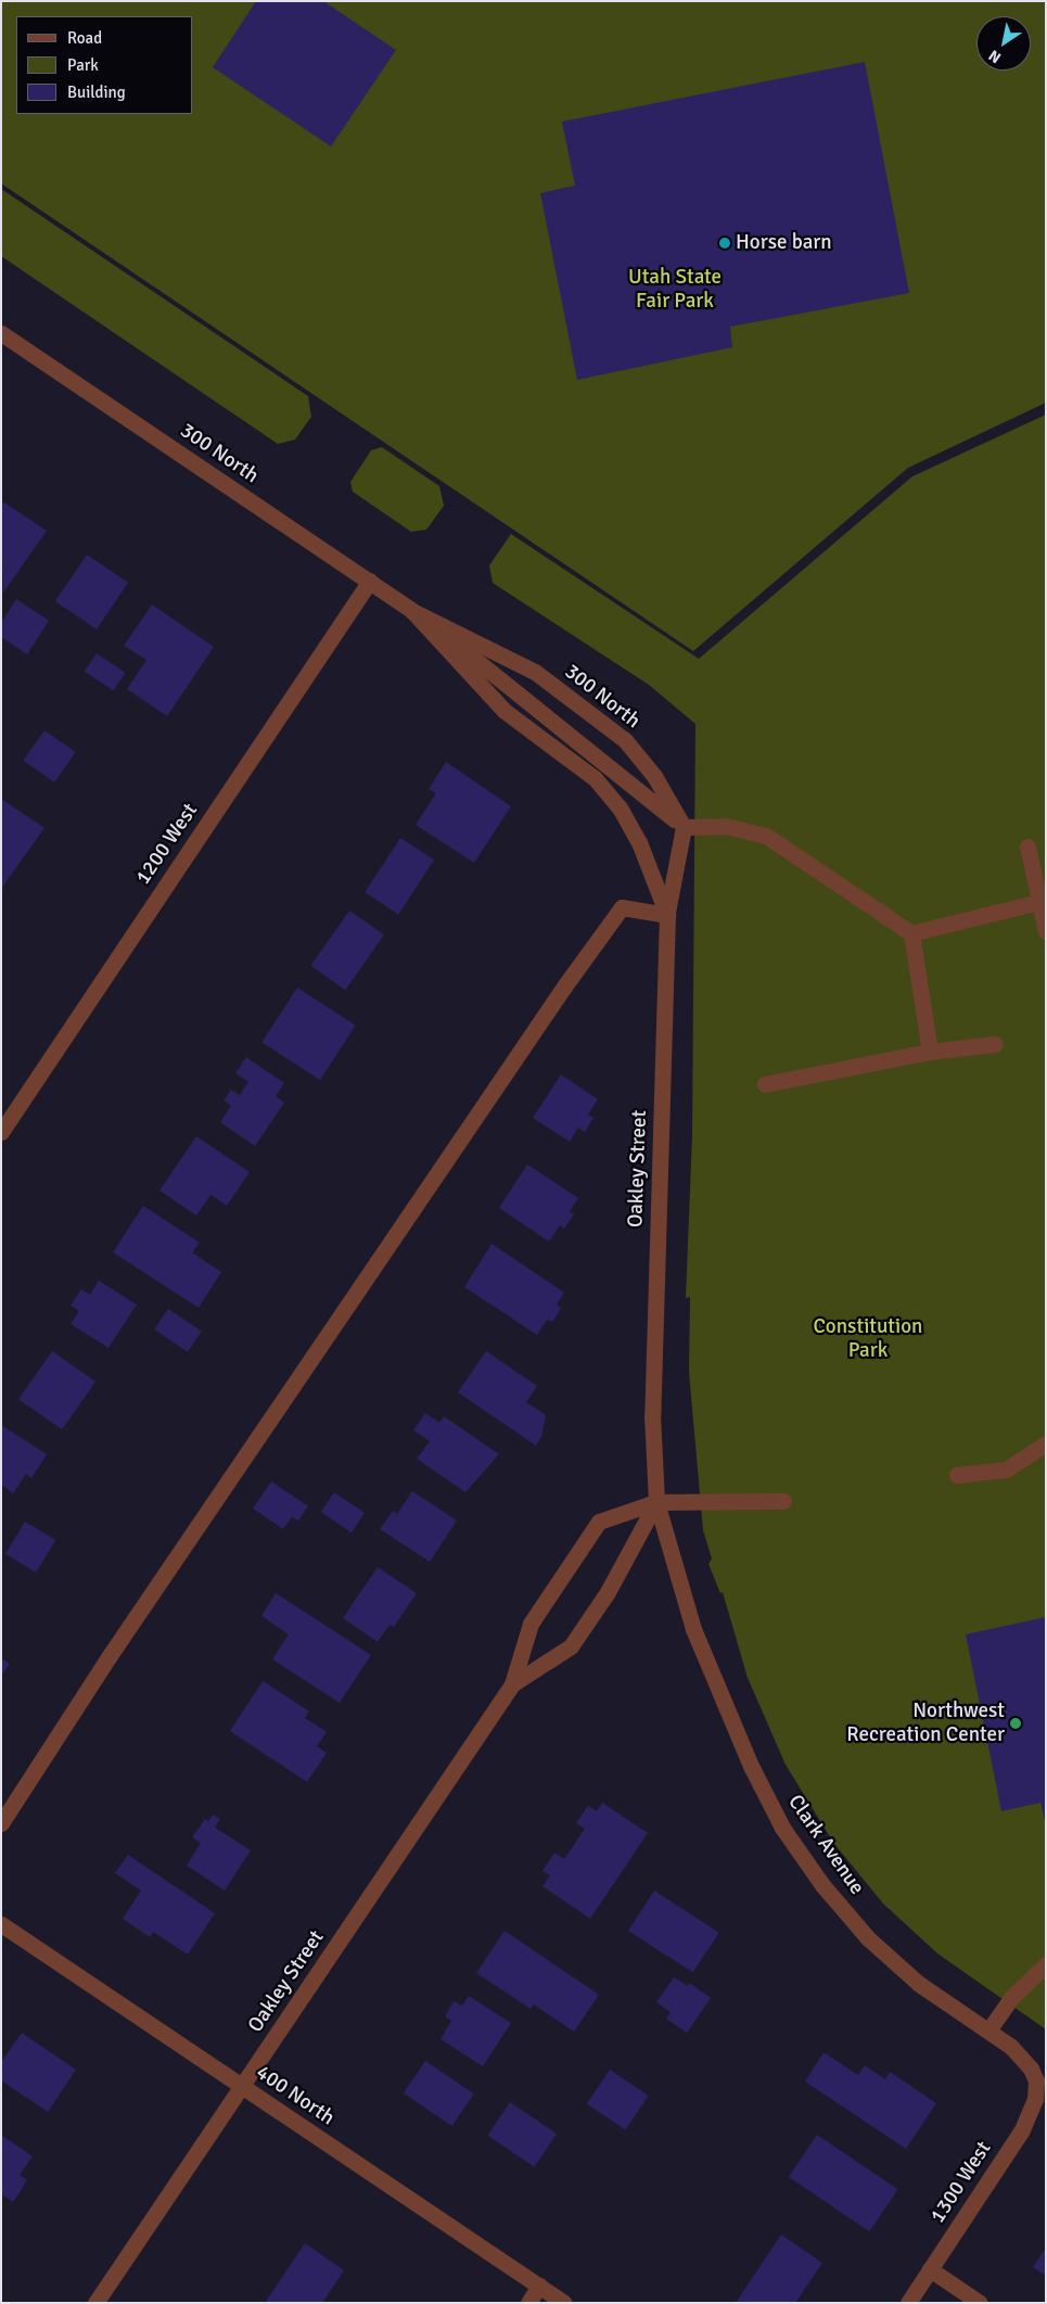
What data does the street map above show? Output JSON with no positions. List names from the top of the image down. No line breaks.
{"streets":{"street":["300 North","1200 West","Oakley Street","Clark Avenue","400 North","1300 West"]},"crossings":[["300 North","1200 West"],["300 North","Oakley Street"],["Oakley Street","Clark Avenue"],["Oakley Street","400 North"],["Clark Avenue","1300 West"]],"parks":["Utah State Fair Park","Constitution Park"],"places":["Horse barn","Northwest Recreation Center"],"legend":["Road","Park","Building"],"north":"bottom left"}
